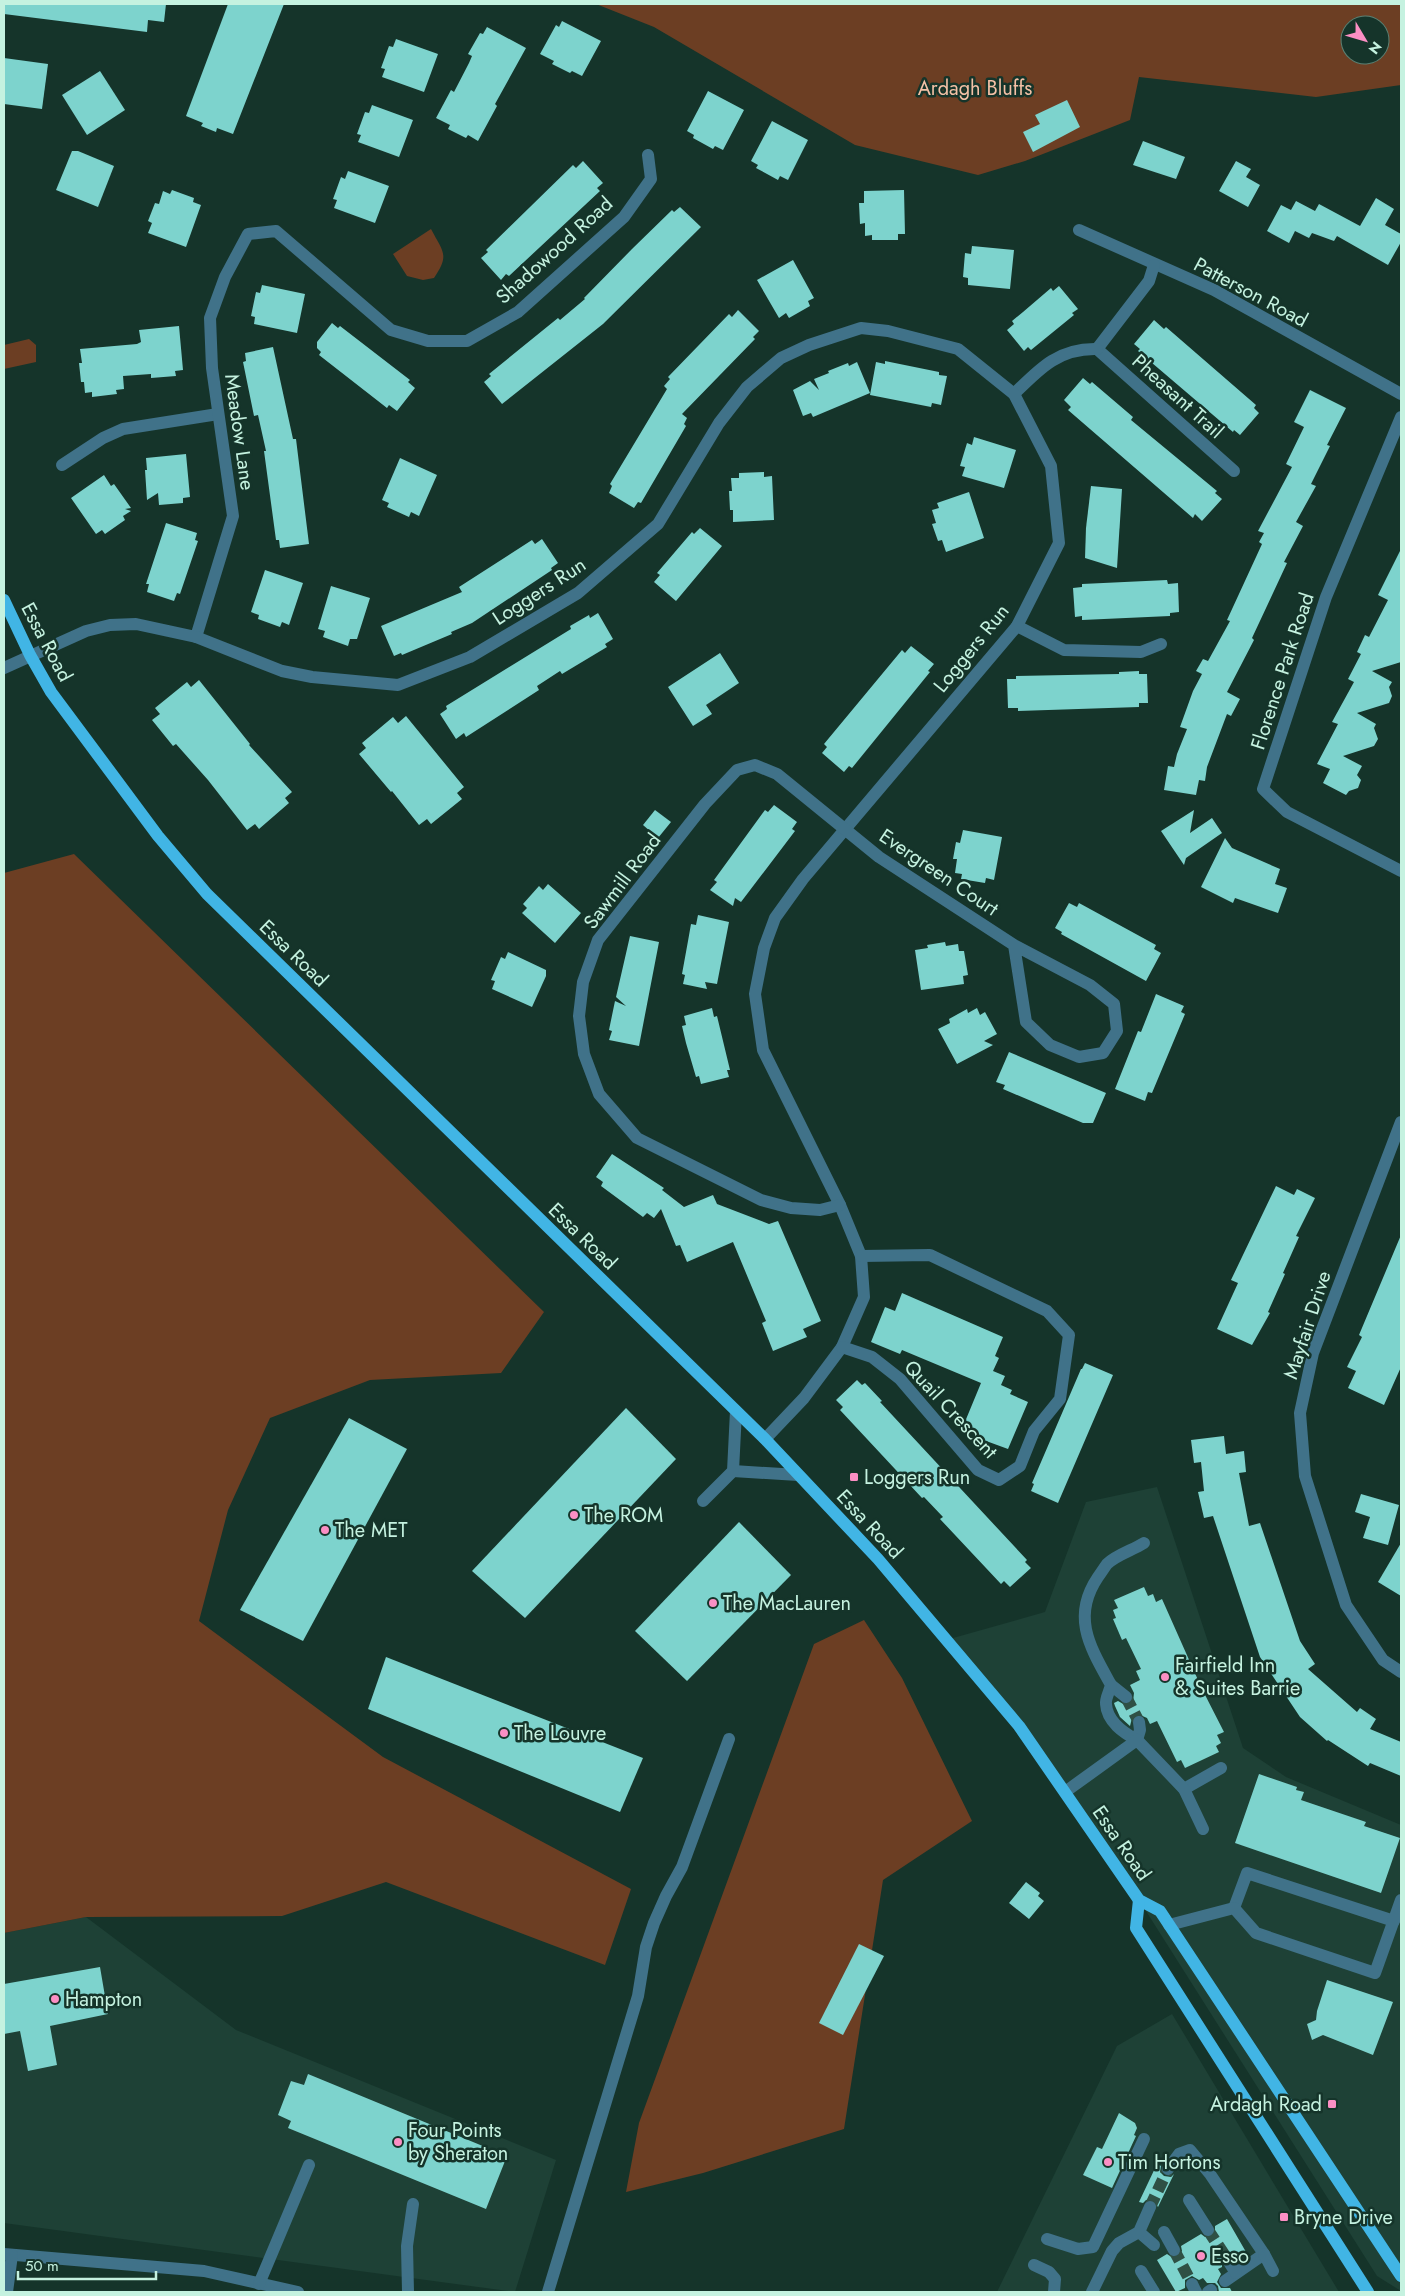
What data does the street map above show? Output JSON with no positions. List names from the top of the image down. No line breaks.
{"streets":{"main road":["Essa Road"],"street":["Shadowood Road","Patterson Road","Pheasant Trail","Meadow Lane","Loggers Run","Florence Park Road","Evergreen Court","Sawmill Road","Mayfair Drive","Quail Crescent"]},"crossings":[["Shadowood Road","Meadow Lane"],["Meadow Lane","Loggers Run"],["Loggers Run","Essa Road"],["Loggers Run","Evergreen Court"],["Loggers Run","Sawmill Road"],["Loggers Run","Quail Crescent"],["Evergreen Court","Sawmill Road"]],"parks":["Ardagh Bluffs"],"places":{"transit":["Loggers Run","Ardagh Road","Bryne Drive"],"other":["The ROM","The MET","The MacLauren","Fairfield Inn & Suites Barrie","The Louvre","Hampton","Four Points by Sheraton","Tim Hortons","Esso"]},"scale_bar":"50 m","north":"bottom right"}
